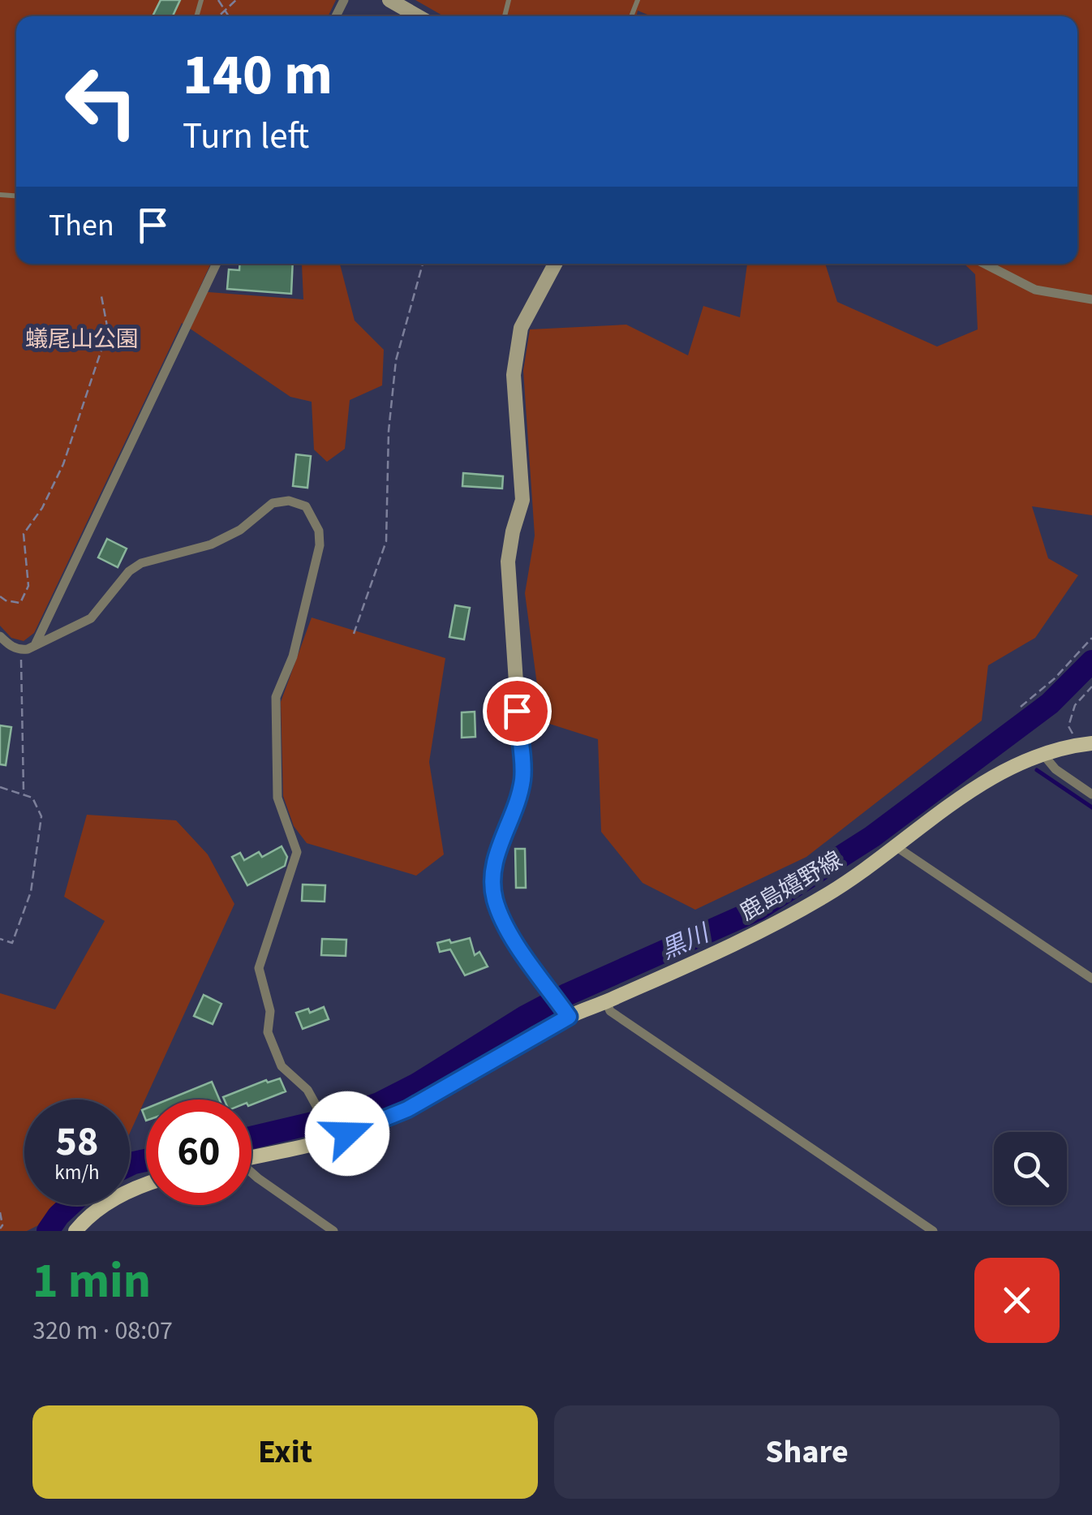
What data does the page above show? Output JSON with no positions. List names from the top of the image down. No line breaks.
{"streets":{"main road":["鹿島嬉野線"]},"water":["黒川"],"parks":["蟻尾山公園"],"page":{"turn":["140 m","Turn left"],"then":"Then","speed":"58 km/h","limit":"60","heading":["1 min","320 m · 08:07"],"buttons":["Exit","Share"]}}
